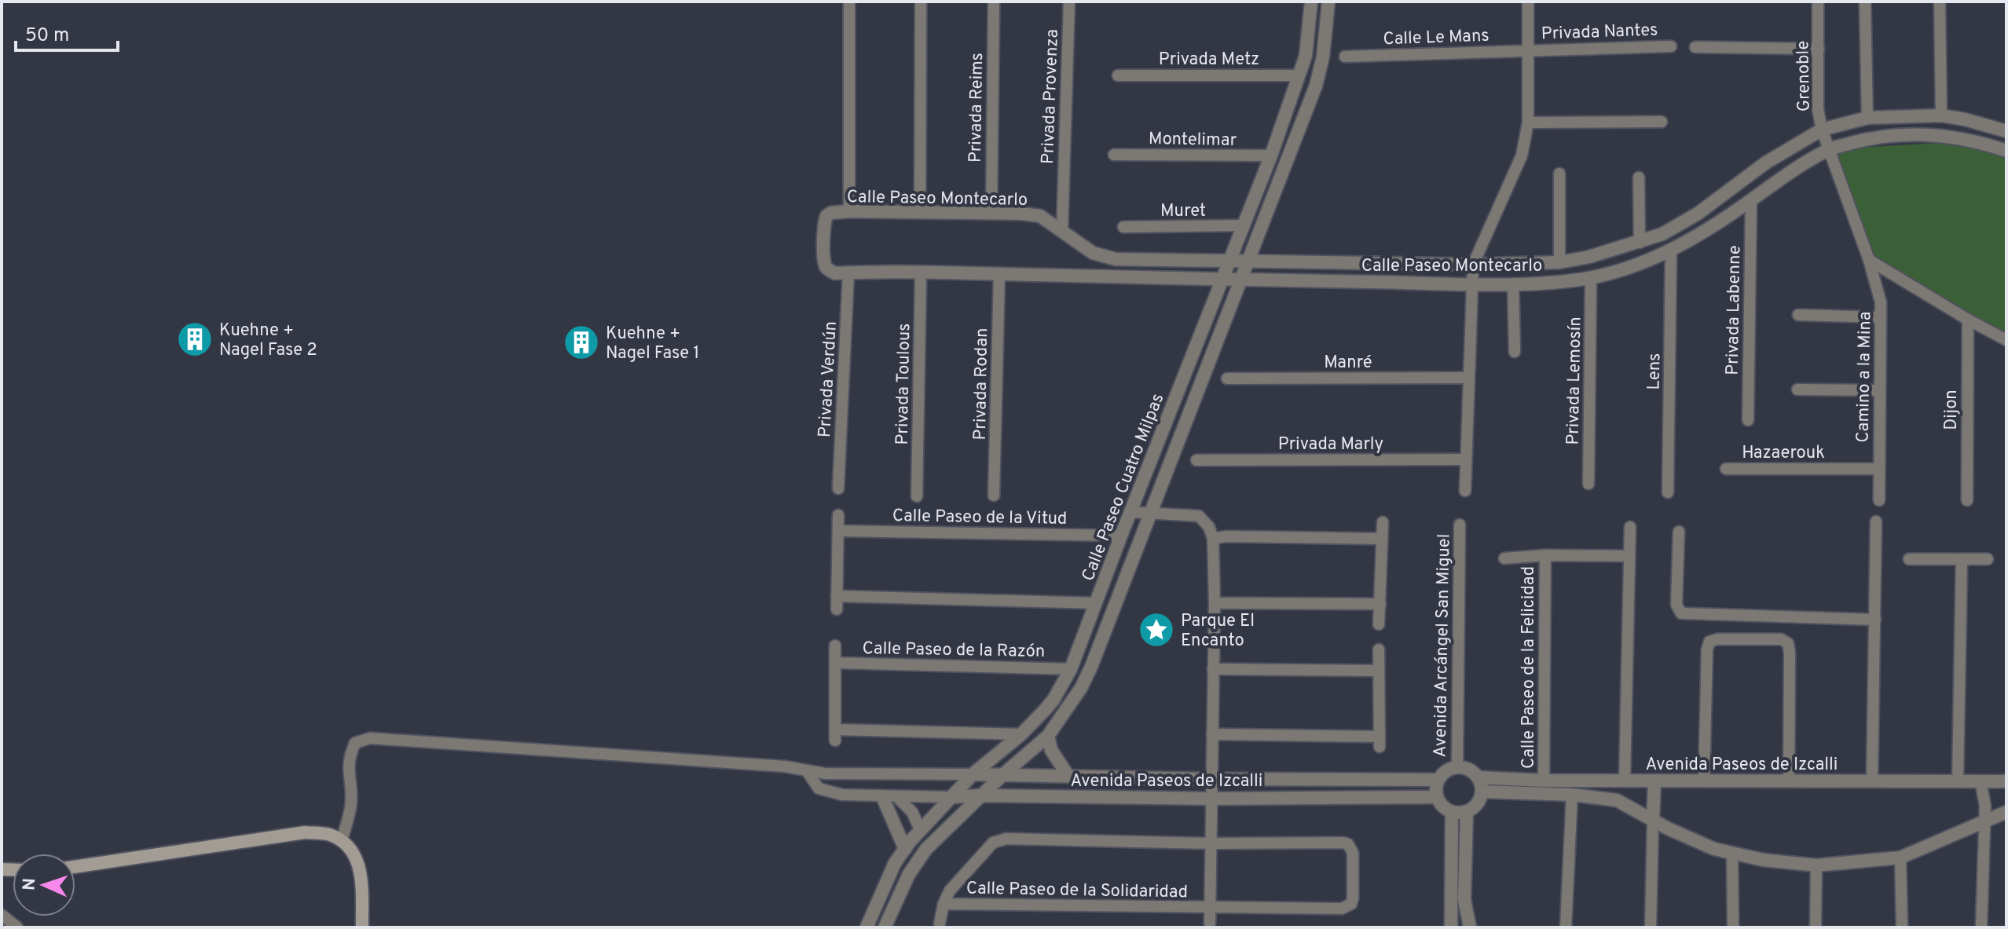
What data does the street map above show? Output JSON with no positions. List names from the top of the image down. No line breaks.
{"streets":{"street":["Privada Nantes","Calle Le Mans","Privada Metz","Grenoble","Privada Provenza","Privada Reims","Montelimar","Calle Paseo Montecarlo","Muret","Privada Labenne","Manré","Lens","Camino a la Mina","Privada Verdún","Privada Lemosín","Privada Toulous","Privada Rodan","Dijon","Privada Marly","Hazaerouk","Calle Paseo Cuatro Milpas","Calle Paseo de la Vitud","Avenida Arcángel San Miguel","Calle Paseo de la Razón","Calle Paseo de la Felicidad","Avenida Paseos de Izcalli","Calle Paseo de la Solidaridad"]},"crossings":[["Privada Nantes","Calle Le Mans"],["Privada Metz","Calle Paseo Cuatro Milpas"],["Grenoble","Calle Paseo Montecarlo"],["Grenoble","Camino a la Mina"],["Privada Provenza","Calle Paseo Montecarlo"],["Privada Reims","Calle Paseo Montecarlo"],["Montelimar","Calle Paseo Cuatro Milpas"],["Calle Paseo Montecarlo","Privada Labenne"],["Calle Paseo Montecarlo","Lens"],["Calle Paseo Montecarlo","Camino a la Mina"],["Calle Paseo Montecarlo","Privada Verdún"],["Calle Paseo Montecarlo","Privada Lemosín"],["Calle Paseo Montecarlo","Privada Toulous"],["Calle Paseo Montecarlo","Privada Rodan"],["Calle Paseo Montecarlo","Calle Paseo Cuatro Milpas"],["Muret","Calle Paseo Cuatro Milpas"],["Camino a la Mina","Hazaerouk"],["Calle Paseo Cuatro Milpas","Calle Paseo de la Vitud"],["Calle Paseo Cuatro Milpas","Calle Paseo de la Razón"],["Calle Paseo Cuatro Milpas","Avenida Paseos de Izcalli"],["Avenida Arcángel San Miguel","Avenida Paseos de Izcalli"],["Calle Paseo de la Felicidad","Avenida Paseos de Izcalli"]],"places":{"building":["Kuehne + Nagel Fase 2","Kuehne + Nagel Fase 1"],"place":["Parque El Encanto"]},"scale_bar":"50 m","north":"left"}
